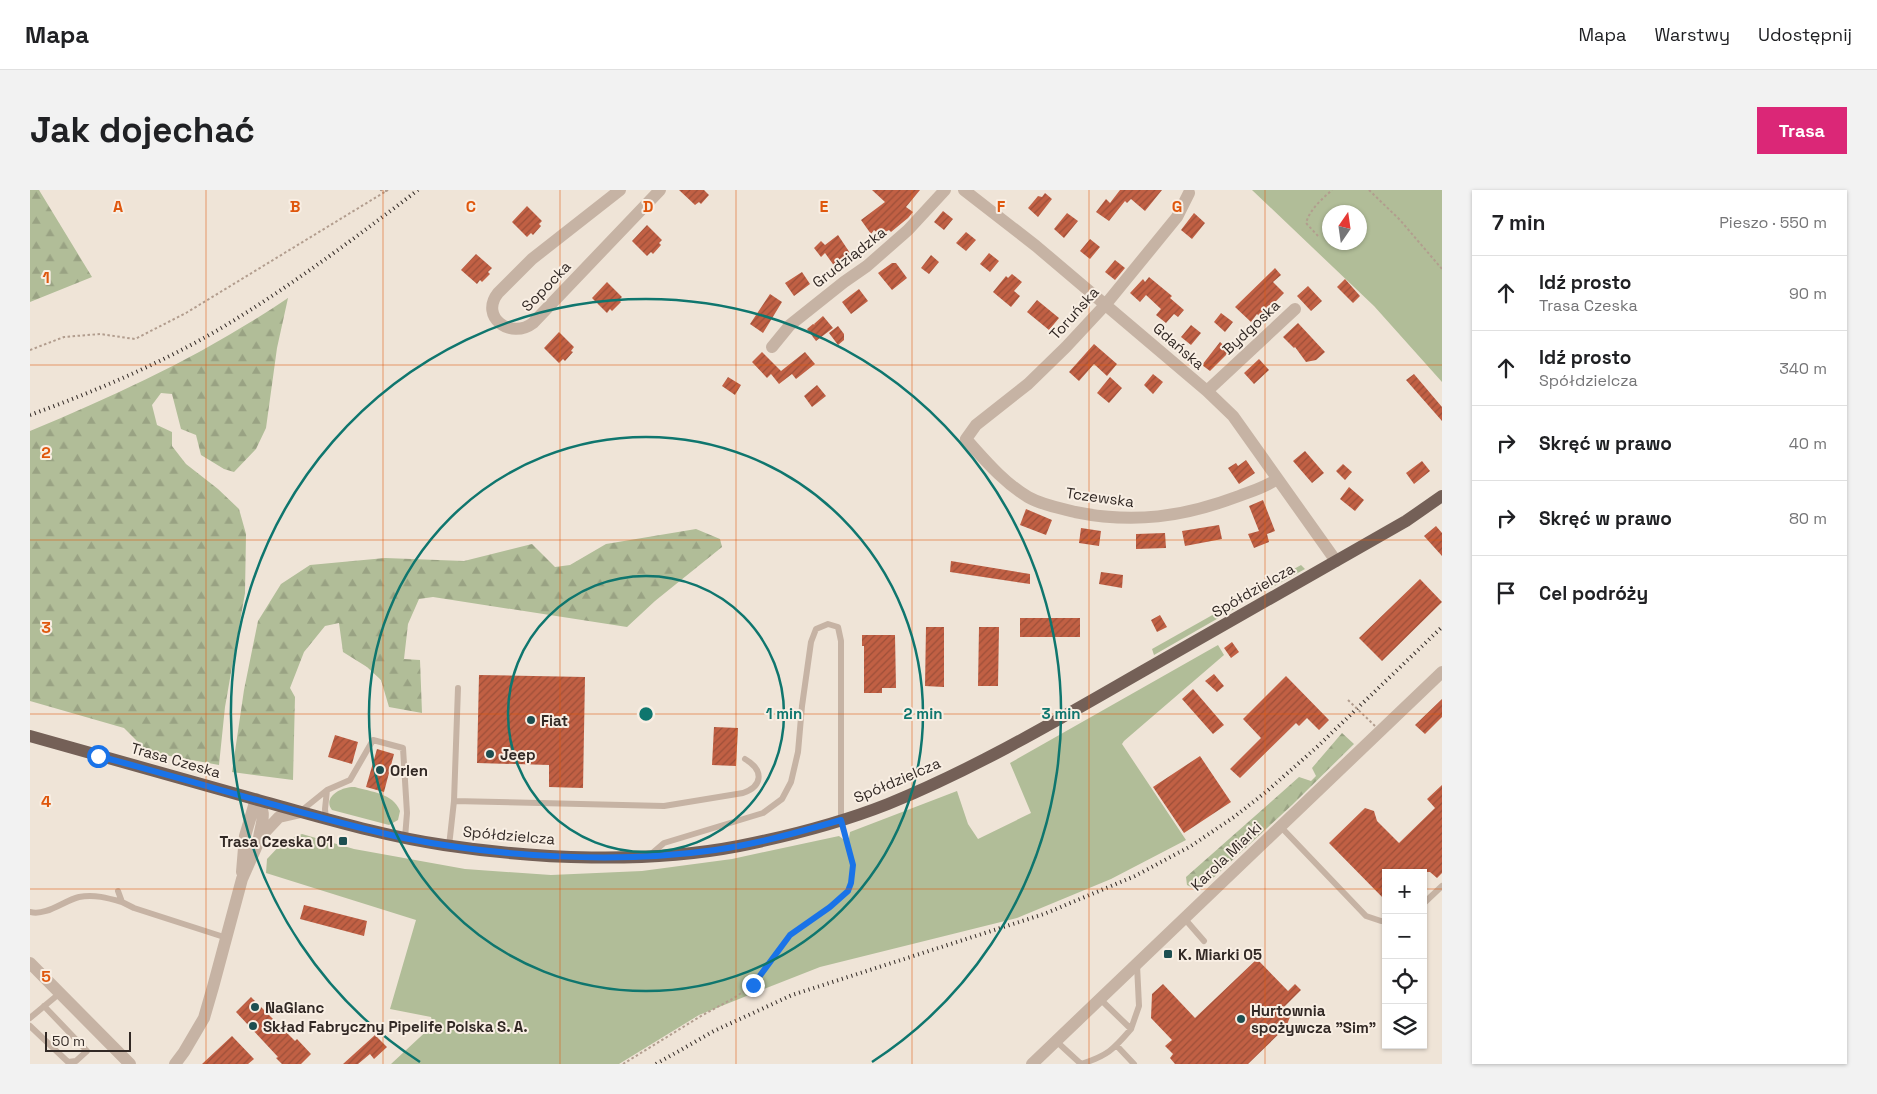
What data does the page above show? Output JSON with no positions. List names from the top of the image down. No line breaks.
{"streets":{"main road":["Spółdzielcza","Trasa Czeska"],"street":["Grudziądzka","Sopocka","Toruńska","Bydgoska","Gdańska","Tczewska","Karola Miarki"]},"crossings":[["Toruńska","Gdańska"],["Toruńska","Tczewska"],["Bydgoska","Gdańska"],["Gdańska","Tczewska"],["Gdańska","Spółdzielcza"],["Spółdzielcza","Trasa Czeska"]],"places":{"other":["Fiat","Jeep","Orlen","NaGlanc","Hurtownia spożywcza \"Sim\"","Skład Fabryczny Pipelife Polska S. A."],"transit":["Trasa Czeska 01","K. Miarki 05"]},"scale_bar":"50 m","north":"top","page":{"header":"Mapa","nav":["Mapa","Warstwy","Udostępnij"],"buttons":"Trasa","title":"Jak dojechać","heading":["7 min","Pieszo · 550 m"],"list":[["Idź prosto","Trasa Czeska","90 m"],["Idź prosto","Spółdzielcza","340 m"],["Skręć w prawo","40 m"],["Skręć w prawo","80 m"],"Cel podróży"],"map_buttons":["+","−"],"scale":"50 m"},"grid":{"columns":["A","B","C","D","E","F","G"],"rows":["1","2","3","4","5"]},"rings":["1 min","2 min","3 min"]}
